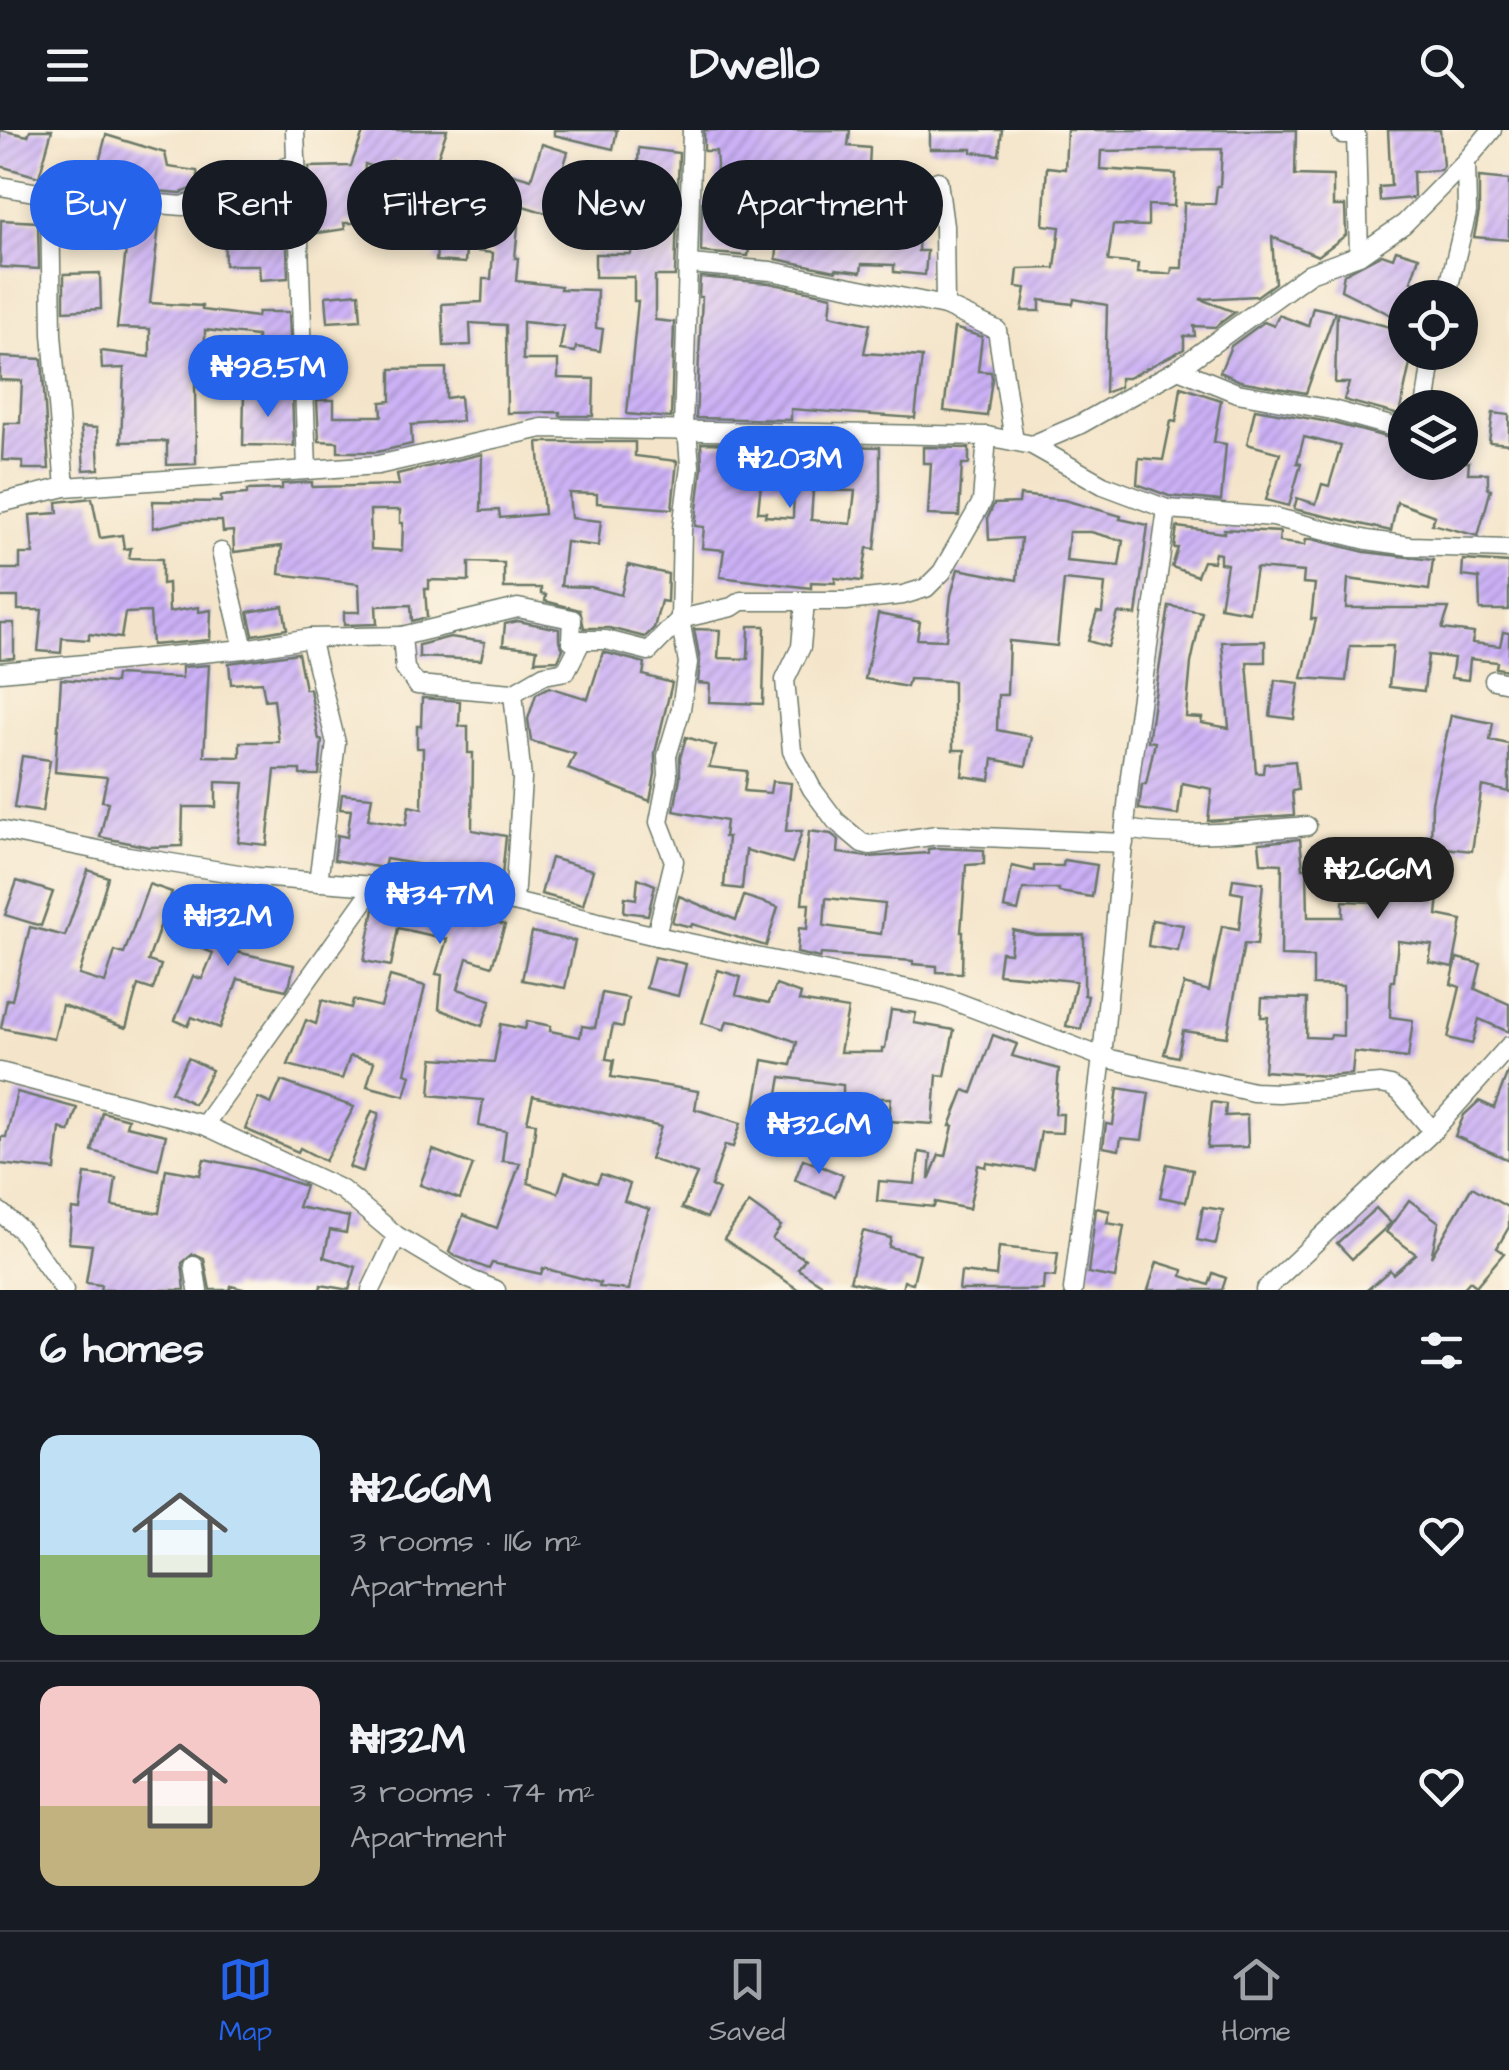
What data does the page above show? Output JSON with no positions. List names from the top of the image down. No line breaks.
{"page":{"header":"Dwello","chip":["Buy","Rent","Filters","New","Apartment"],"price":["₦98.5M","₦203M","₦266M","₦347M","₦132M","₦326M"],"heading":"6 homes","list":[{"name":"₦266M","note":"3 rooms · 116 m² · Apartment"},{"name":"₦132M","note":"3 rooms · 74 m² · Apartment"}],"tabs":["Map","Saved","Home"]}}
